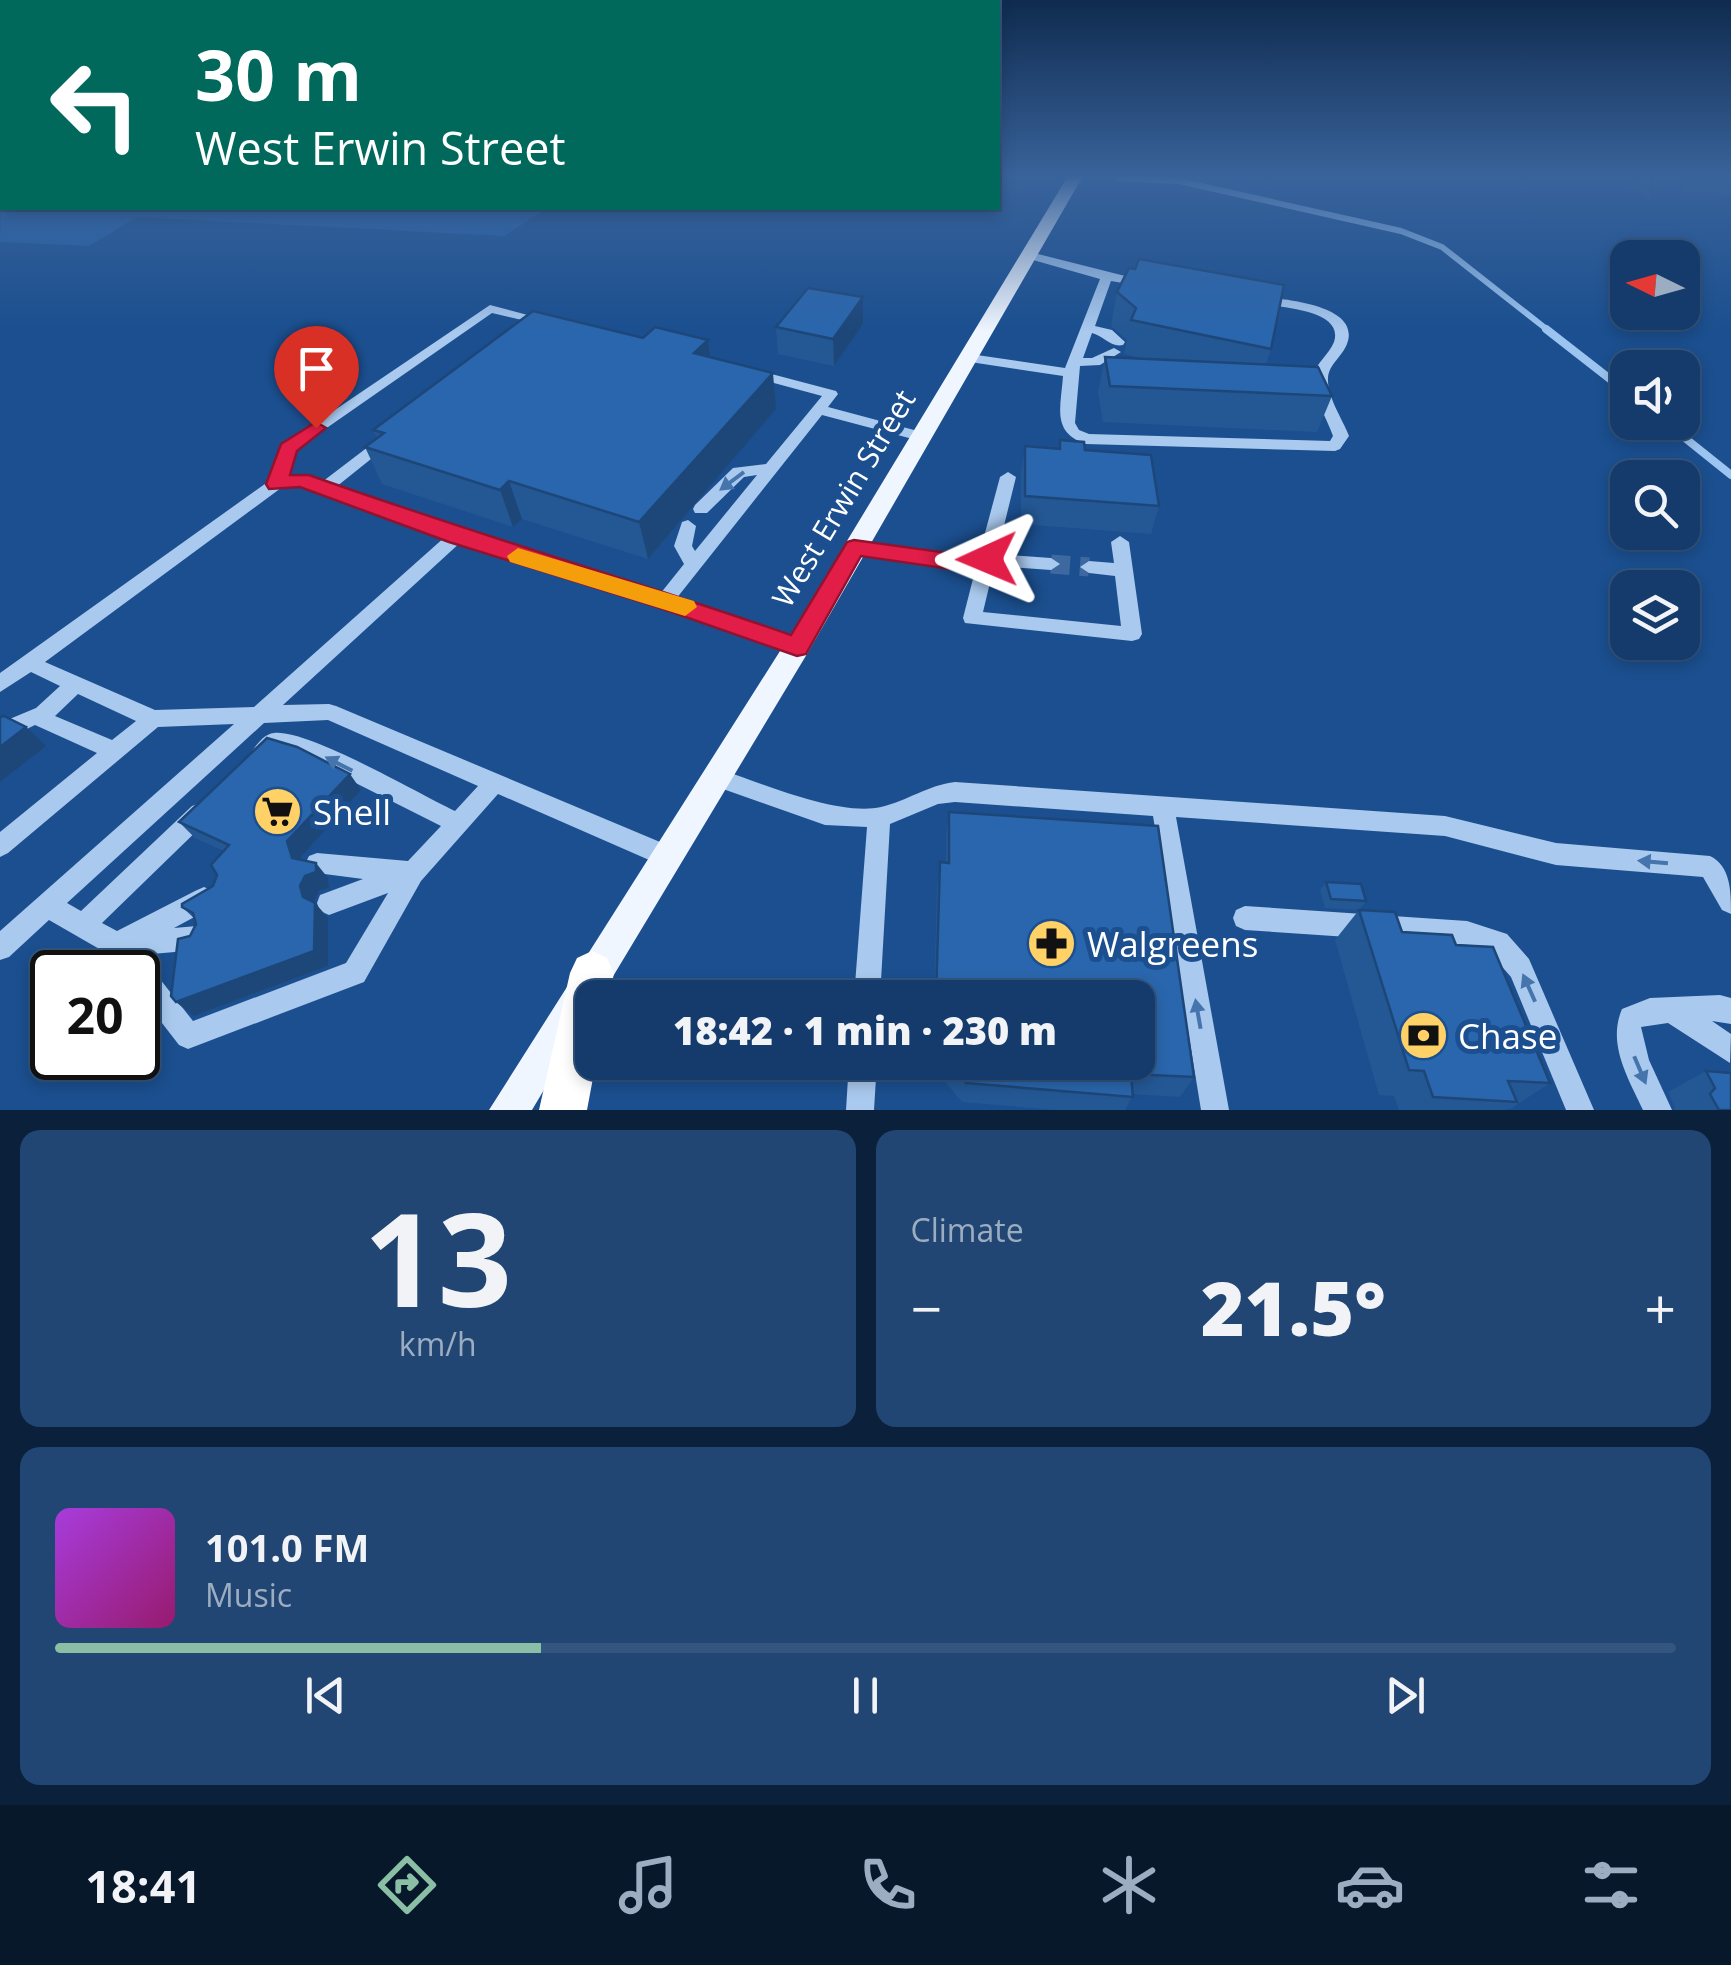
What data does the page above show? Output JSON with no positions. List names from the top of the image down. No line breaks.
{"streets":{"main road":["West Erwin Street"]},"places":{"supermarket":["Shell"],"pharmacy":["Walgreens"],"bank":["Chase"]},"north":"left","page":{"turn":["30 m","West Erwin Street"],"limit":"20","trip":"18:42 · 1 min · 230 m","tile":[["13","km/h"],"Climate"],"heat":["−","21.5°","+"],"song":["101.0 FM","Music"],"tabs":"18:41"}}
